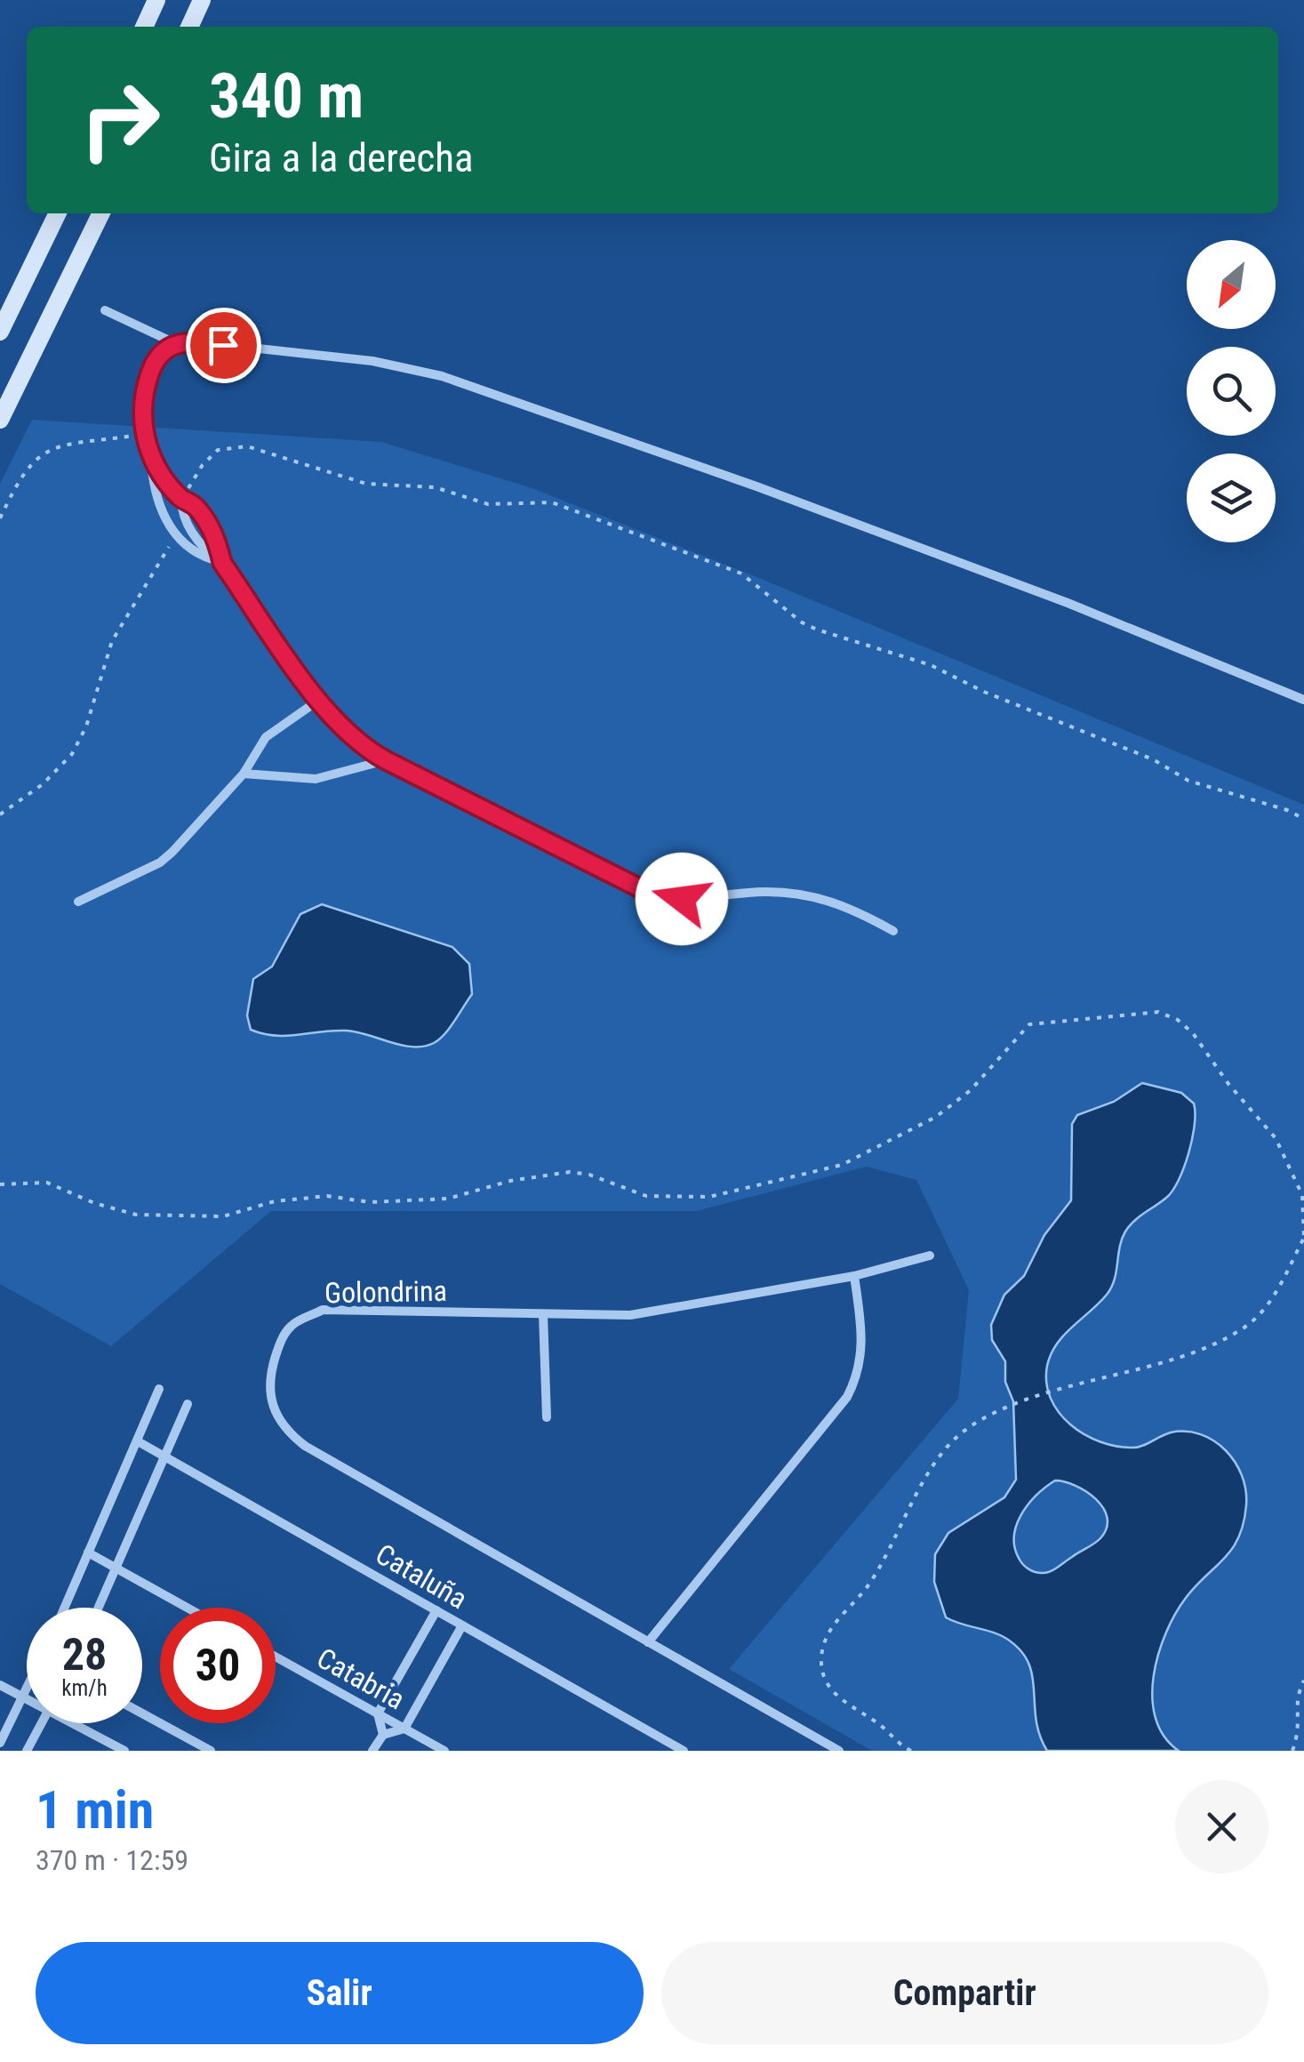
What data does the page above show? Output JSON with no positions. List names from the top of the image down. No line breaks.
{"streets":{"street":["Golondrina","Cataluña","Catabria"]},"north":"bottom left","page":{"turn":["340 m","Gira a la derecha"],"speed":"28 km/h","limit":"30","heading":["1 min","370 m · 12:59"],"buttons":["Salir","Compartir"]}}
